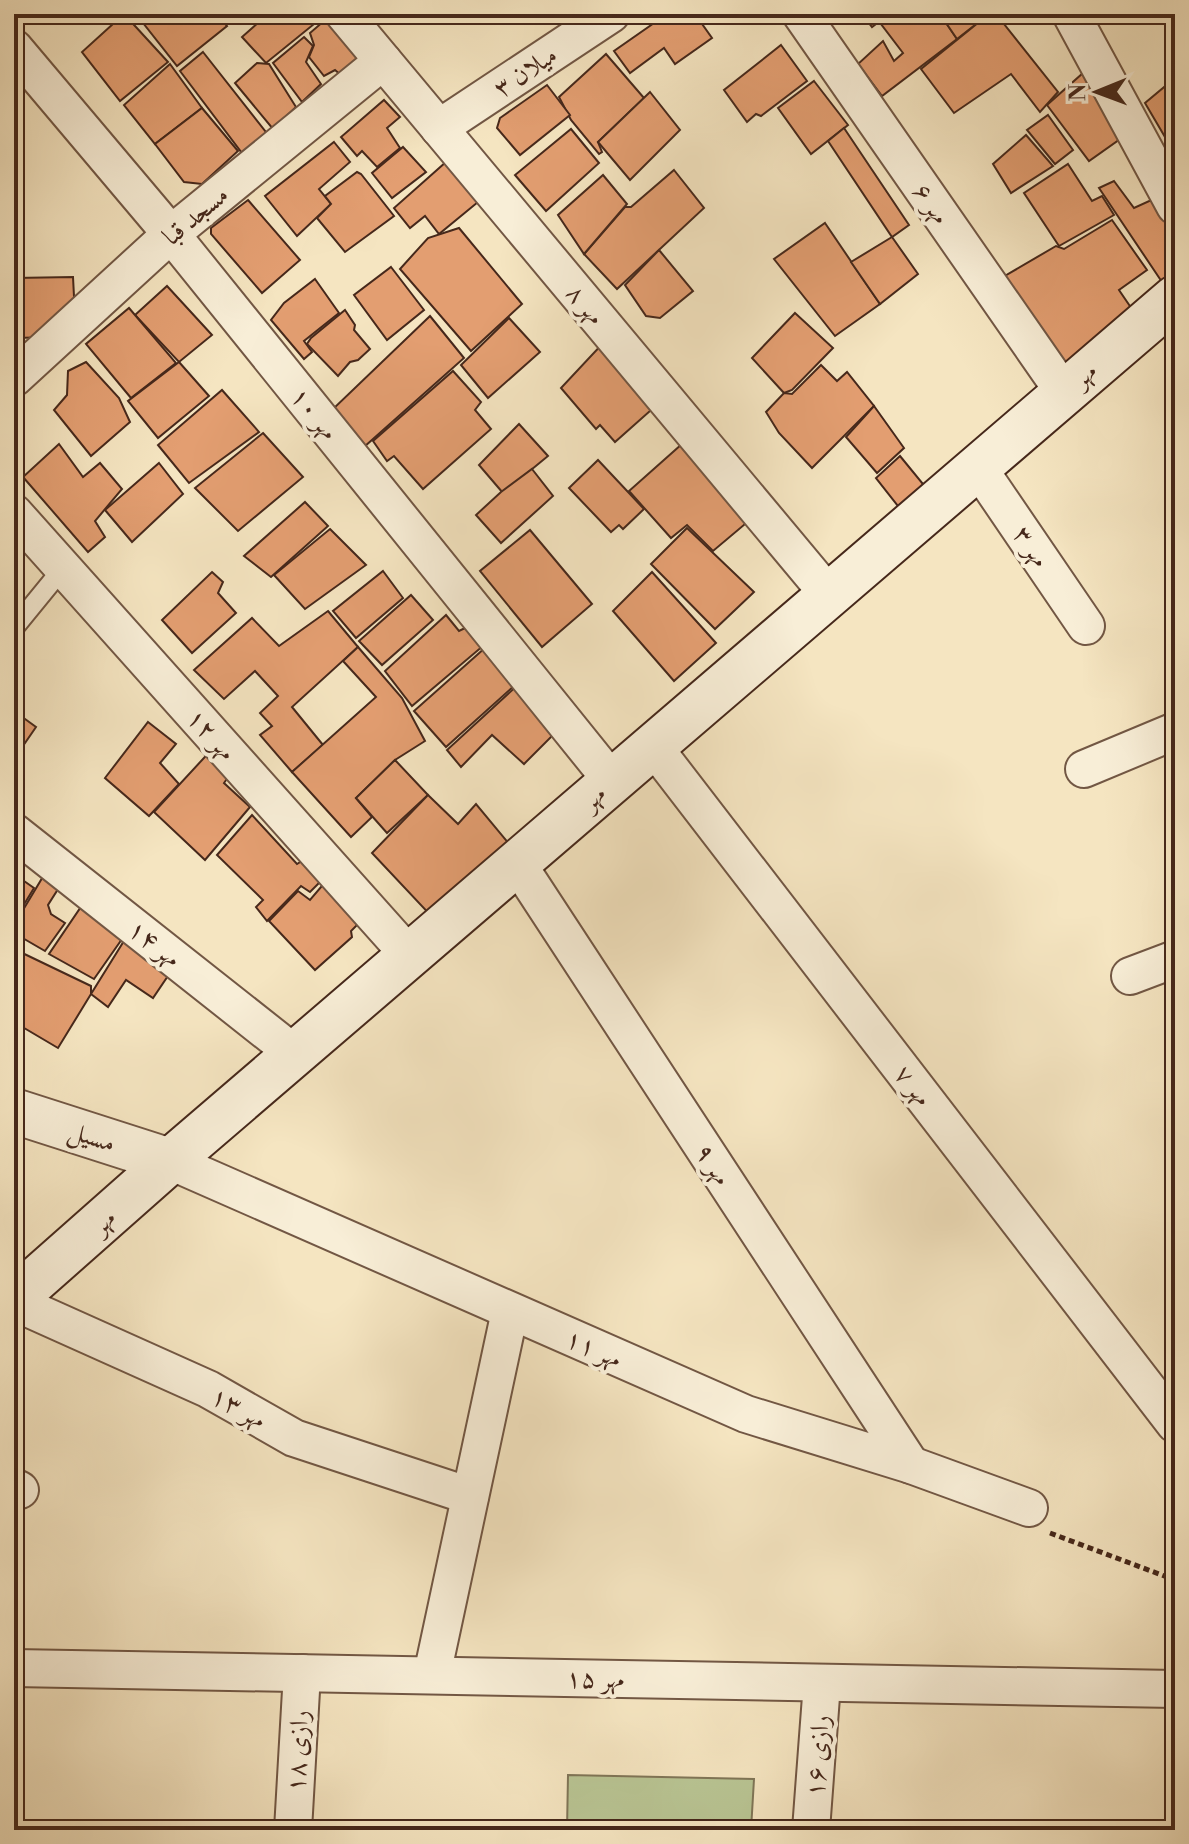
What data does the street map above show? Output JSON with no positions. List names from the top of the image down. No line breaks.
{"streets":{"main road":["مهر","مسیل"],"street":["میلان ۳","مهر ۶","مسجد قبا","مهر ۸","مهر ۱۰","مهر ۳","مهر ۱۲","مهر ۱۴","مهر ۷","مهر ۹","مهر ۱۱","مهر ۱۳","مهر ۱۵","رازی ۱۸","رازی ۱۶"]},"crossings":[["میلان ۳","مهر ۸"],["مهر ۶","مهر"],["مسجد قبا","مهر ۸"],["مسجد قبا","مهر ۱۰"],["مهر ۸","مهر"],["مهر","مهر ۱۰"],["مهر","مهر ۳"],["مهر","مهر ۱۲"],["مهر","مهر ۱۴"],["مهر","مهر ۷"],["مهر","مسیل"],["مهر","مهر ۹"],["مهر","مهر ۱۱"],["مهر","مهر ۱۳"],["مسیل","مهر ۱۱"],["مهر ۹","مهر ۱۱"],["مهر ۱۵","رازی ۱۸"],["مهر ۱۵","رازی ۱۶"]],"north":"left"}
